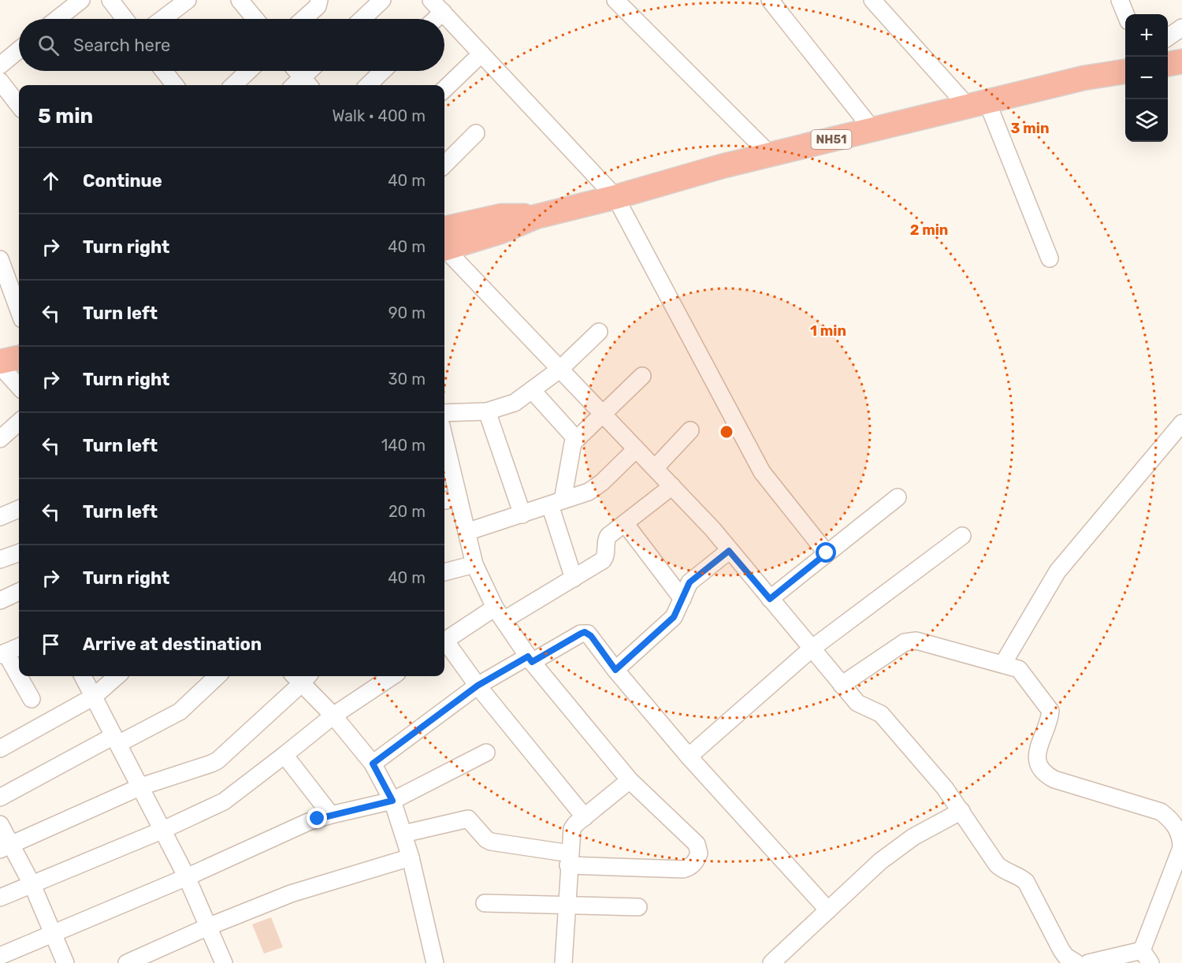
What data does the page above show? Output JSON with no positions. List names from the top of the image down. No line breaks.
{"streets":{"highway":["NH51"]},"page":{"map_buttons":["+","−"],"search":"Search here","heading":["5 min","Walk · 400 m"],"list":[["Continue","40 m"],["Turn right","40 m"],["Turn left","90 m"],["Turn right","30 m"],["Turn left","140 m"],["Turn left","20 m"],["Turn right","40 m"],"Arrive at destination"]},"rings":["3 min","2 min","1 min"]}
